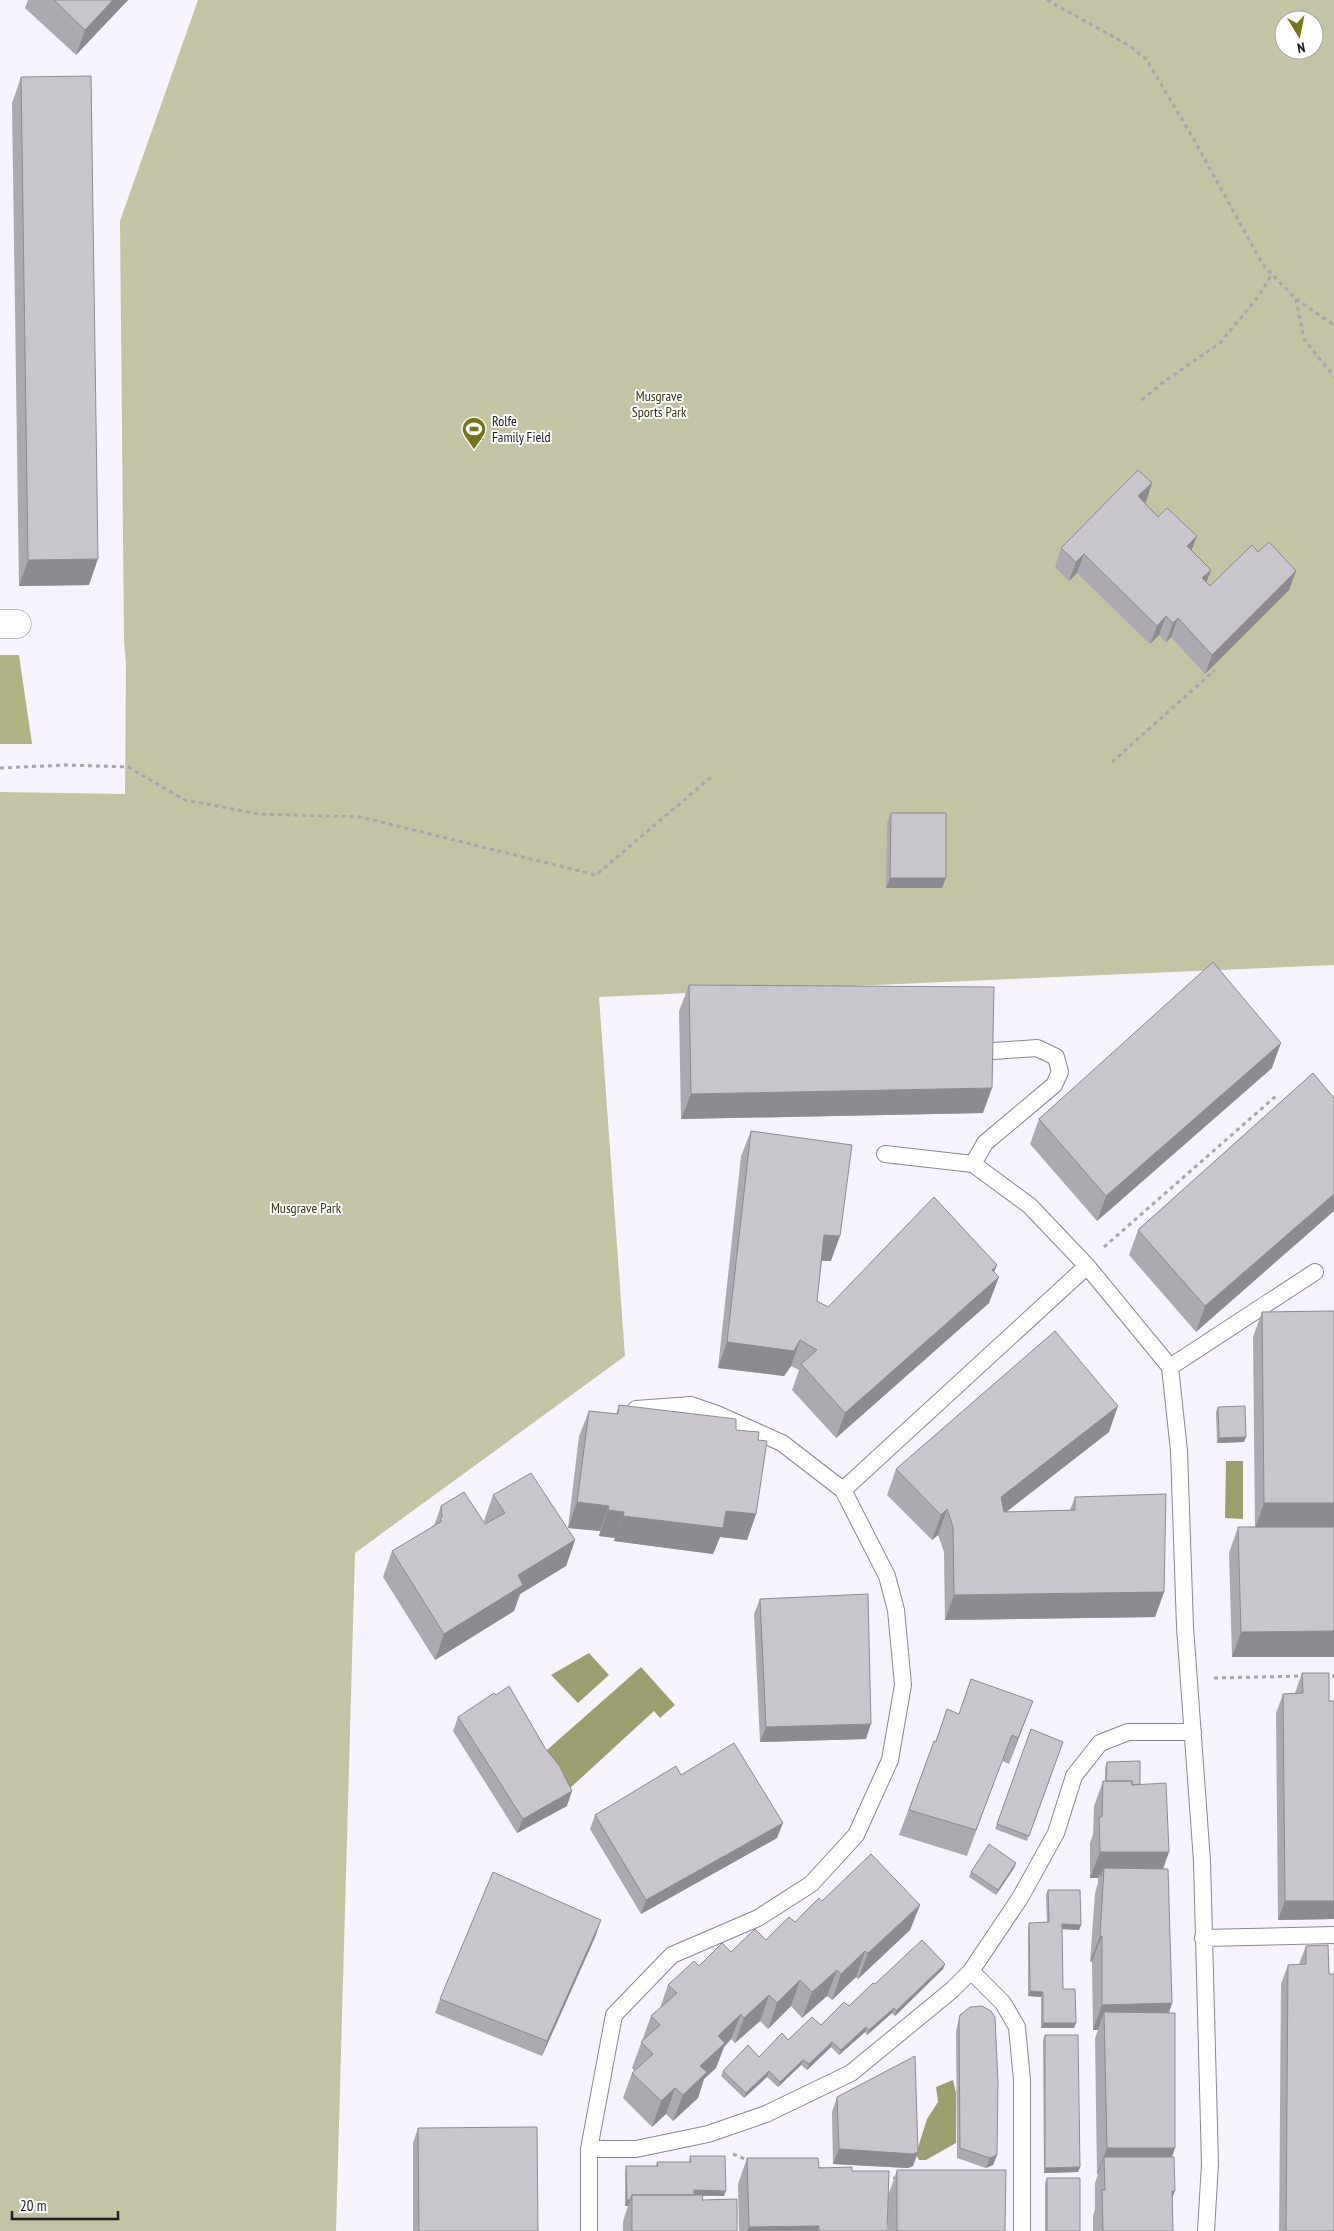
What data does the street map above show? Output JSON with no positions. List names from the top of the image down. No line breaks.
{"parks":["Musgrave Sports Park","Musgrave Park"],"places":{"sports":["Rolfe Family Field"]},"scale_bar":"20 m","north":"bottom"}
